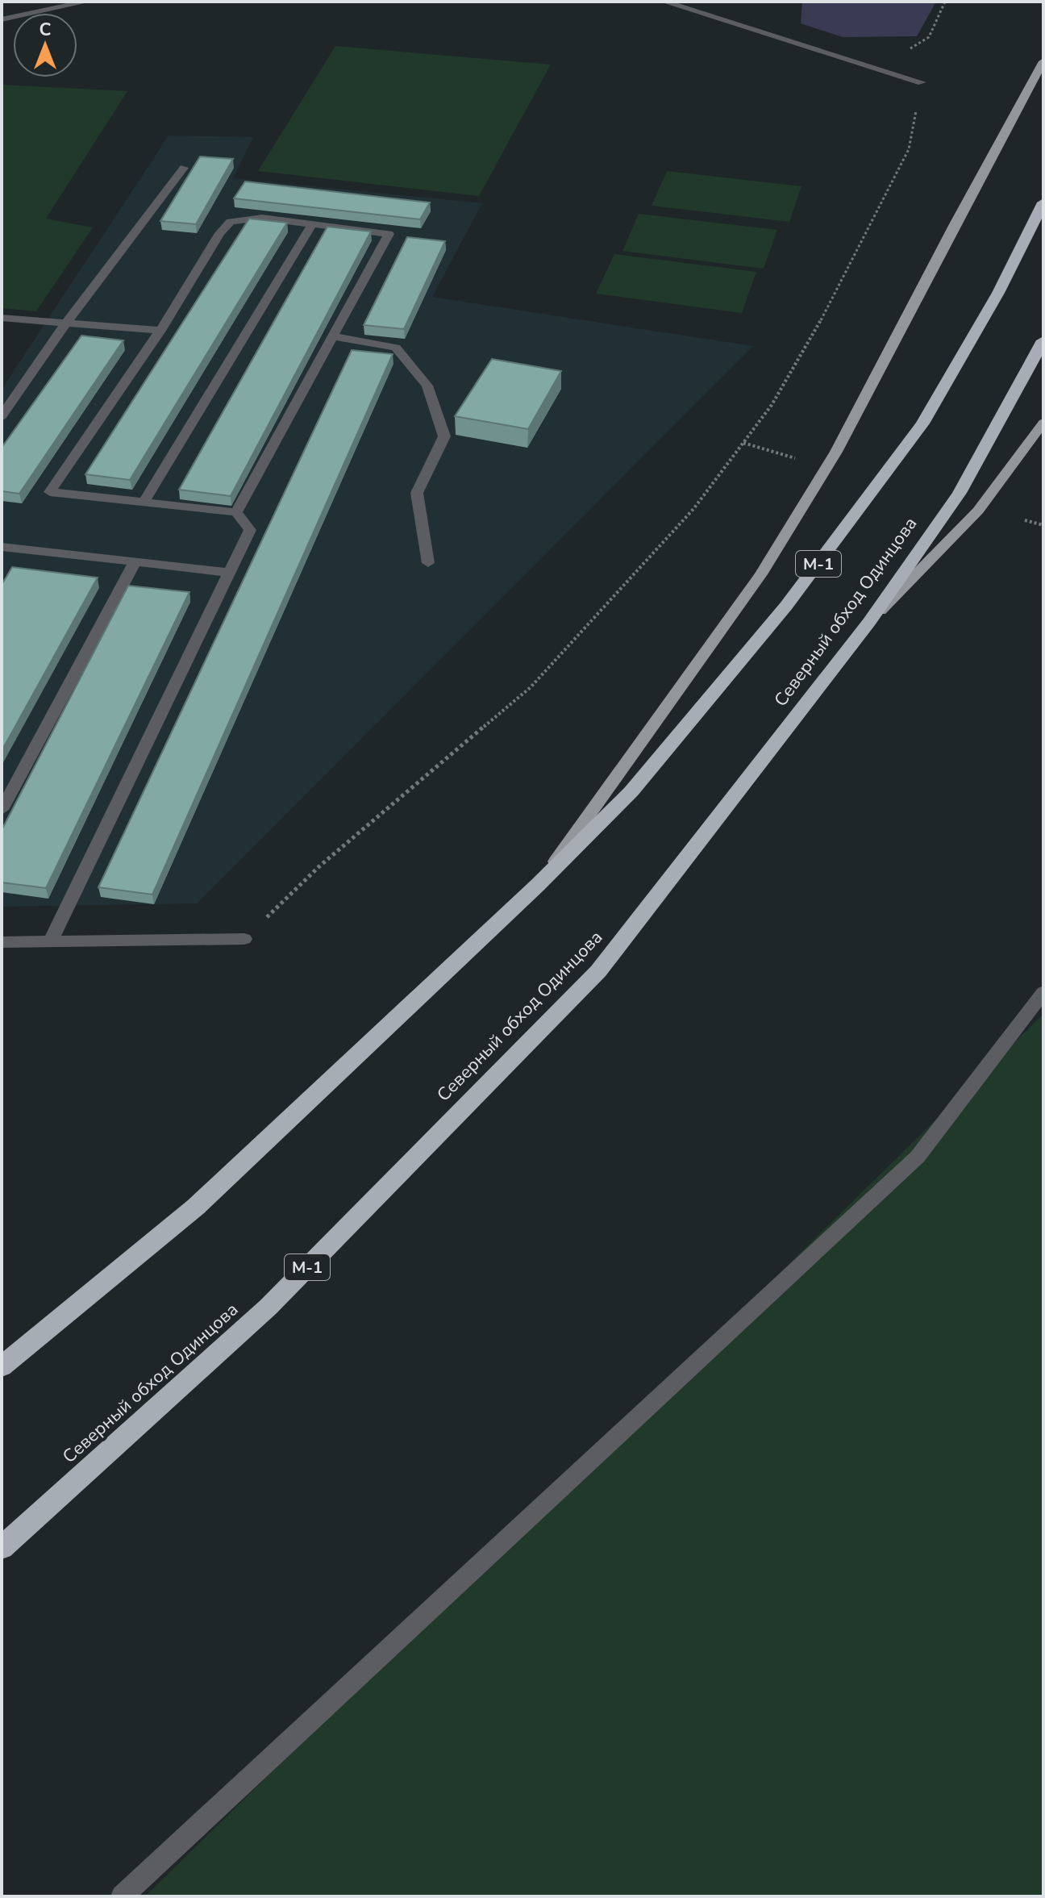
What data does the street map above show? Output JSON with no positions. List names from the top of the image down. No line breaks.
{"streets":{"highway":["М-1","Северный обход Одинцова"]},"north":"top"}
